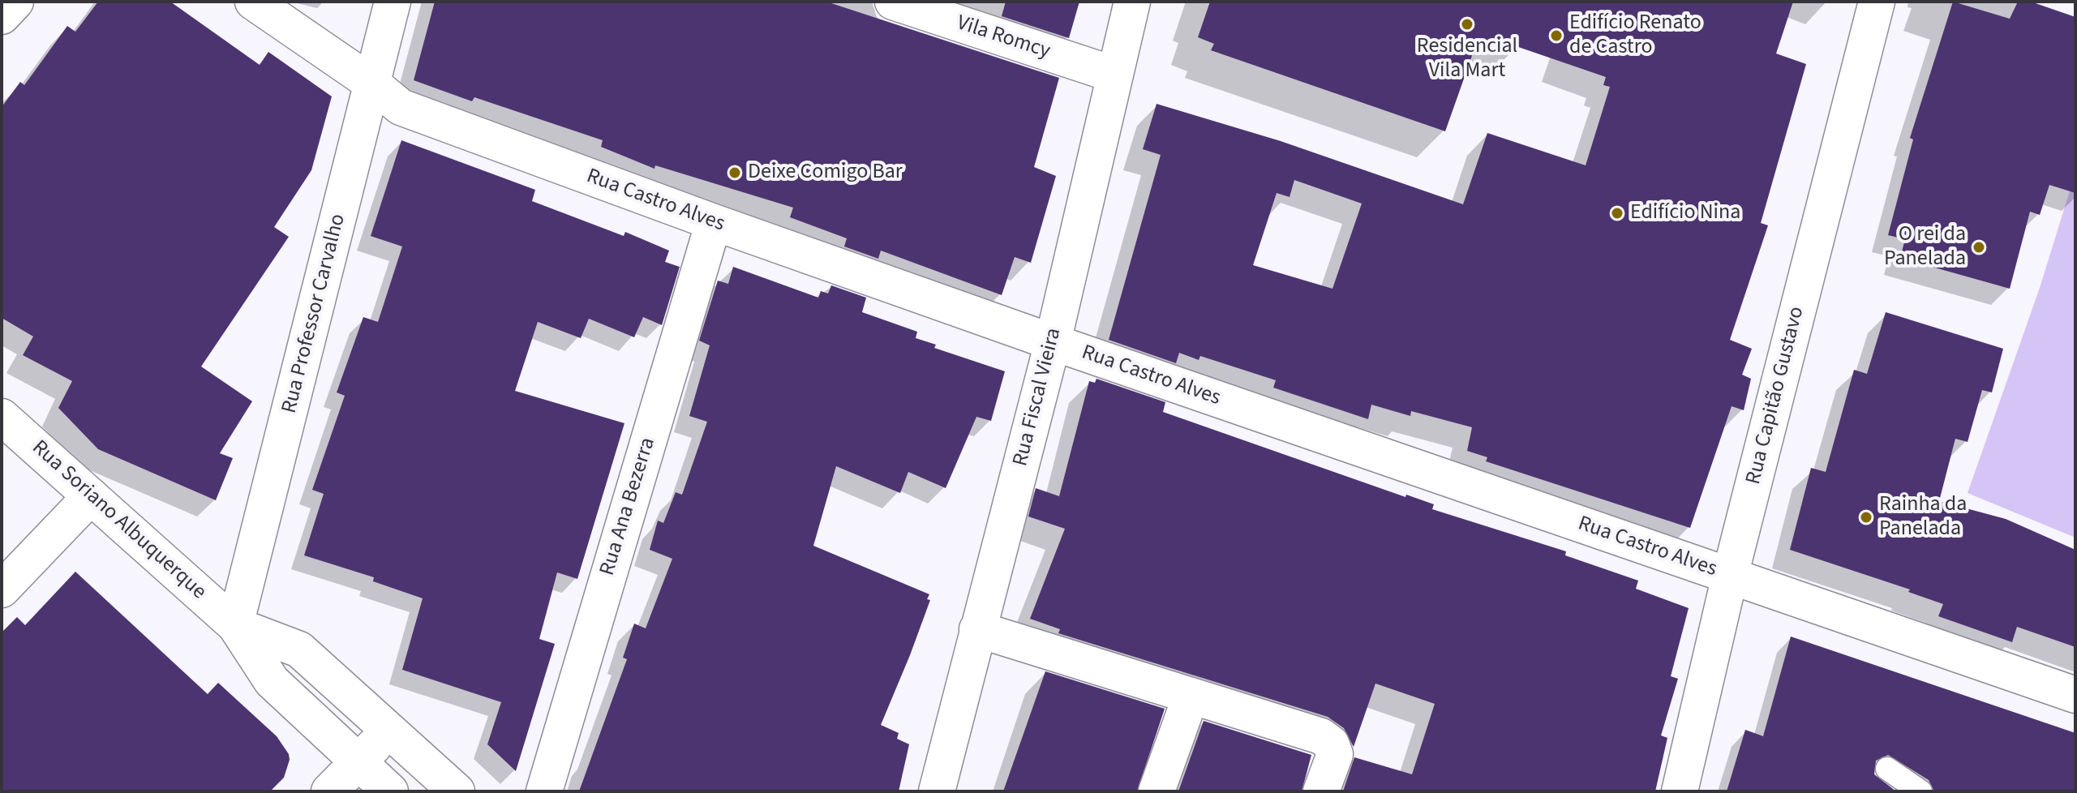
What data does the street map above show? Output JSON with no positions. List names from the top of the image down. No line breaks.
{"streets":{"street":["Vila Romcy","Rua Castro Alves","Rua Professor Carvalho","Rua Capitão Gustavo","Rua Fiscal Vieira","Rua Ana Bezerra","Rua Soriano Albuquerque"]},"crossings":[["Vila Romcy","Rua Fiscal Vieira"],["Rua Castro Alves","Rua Professor Carvalho"],["Rua Castro Alves","Rua Capitão Gustavo"],["Rua Castro Alves","Rua Fiscal Vieira"],["Rua Castro Alves","Rua Ana Bezerra"],["Rua Professor Carvalho","Rua Soriano Albuquerque"]],"places":["Residencial Vila Mart","Edifício Renato de Castro","Deixe Comigo Bar","Edifício Nina","O rei da Panelada","Rainha da Panelada"]}
